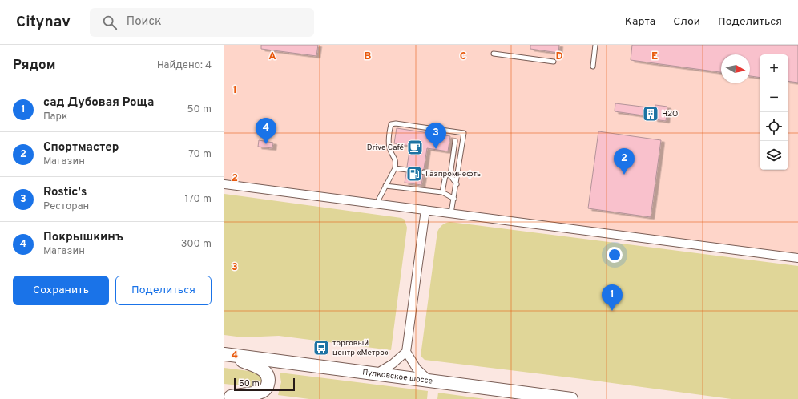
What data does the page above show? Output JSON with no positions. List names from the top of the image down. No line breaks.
{"streets":{"main road":["Пулковское шоссе"]},"places":{"building":["H2O"],"cafe":["Drive Café"],"fuel station":["Газпромнефть"],"bus stop":["торговый центр «Метро»"]},"scale_bar":"50 m","north":"right","page":{"header":"Citynav","search":"Поиск","nav":["Карта","Слои","Поделиться"],"heading":["Рядом","Найдено: 4"],"map_buttons":["+","−"],"list":[{"mark":"1","name":"сад Дубовая Роща","note":"Парк","value":"50 m"},{"mark":"2","name":"Спортмастер","note":"Магазин","value":"70 m"},{"mark":"3","name":"Rostic's","note":"Ресторан","value":"170 m"},{"mark":"4","name":"Покрышкинъ","note":"Магазин","value":"300 m"}],"pins":["4","3","2","1"],"buttons":["Сохранить","Поделиться"],"scale":"50 m"},"grid":{"columns":["A","B","C","D","E"],"rows":["1","2","3","4"]}}
